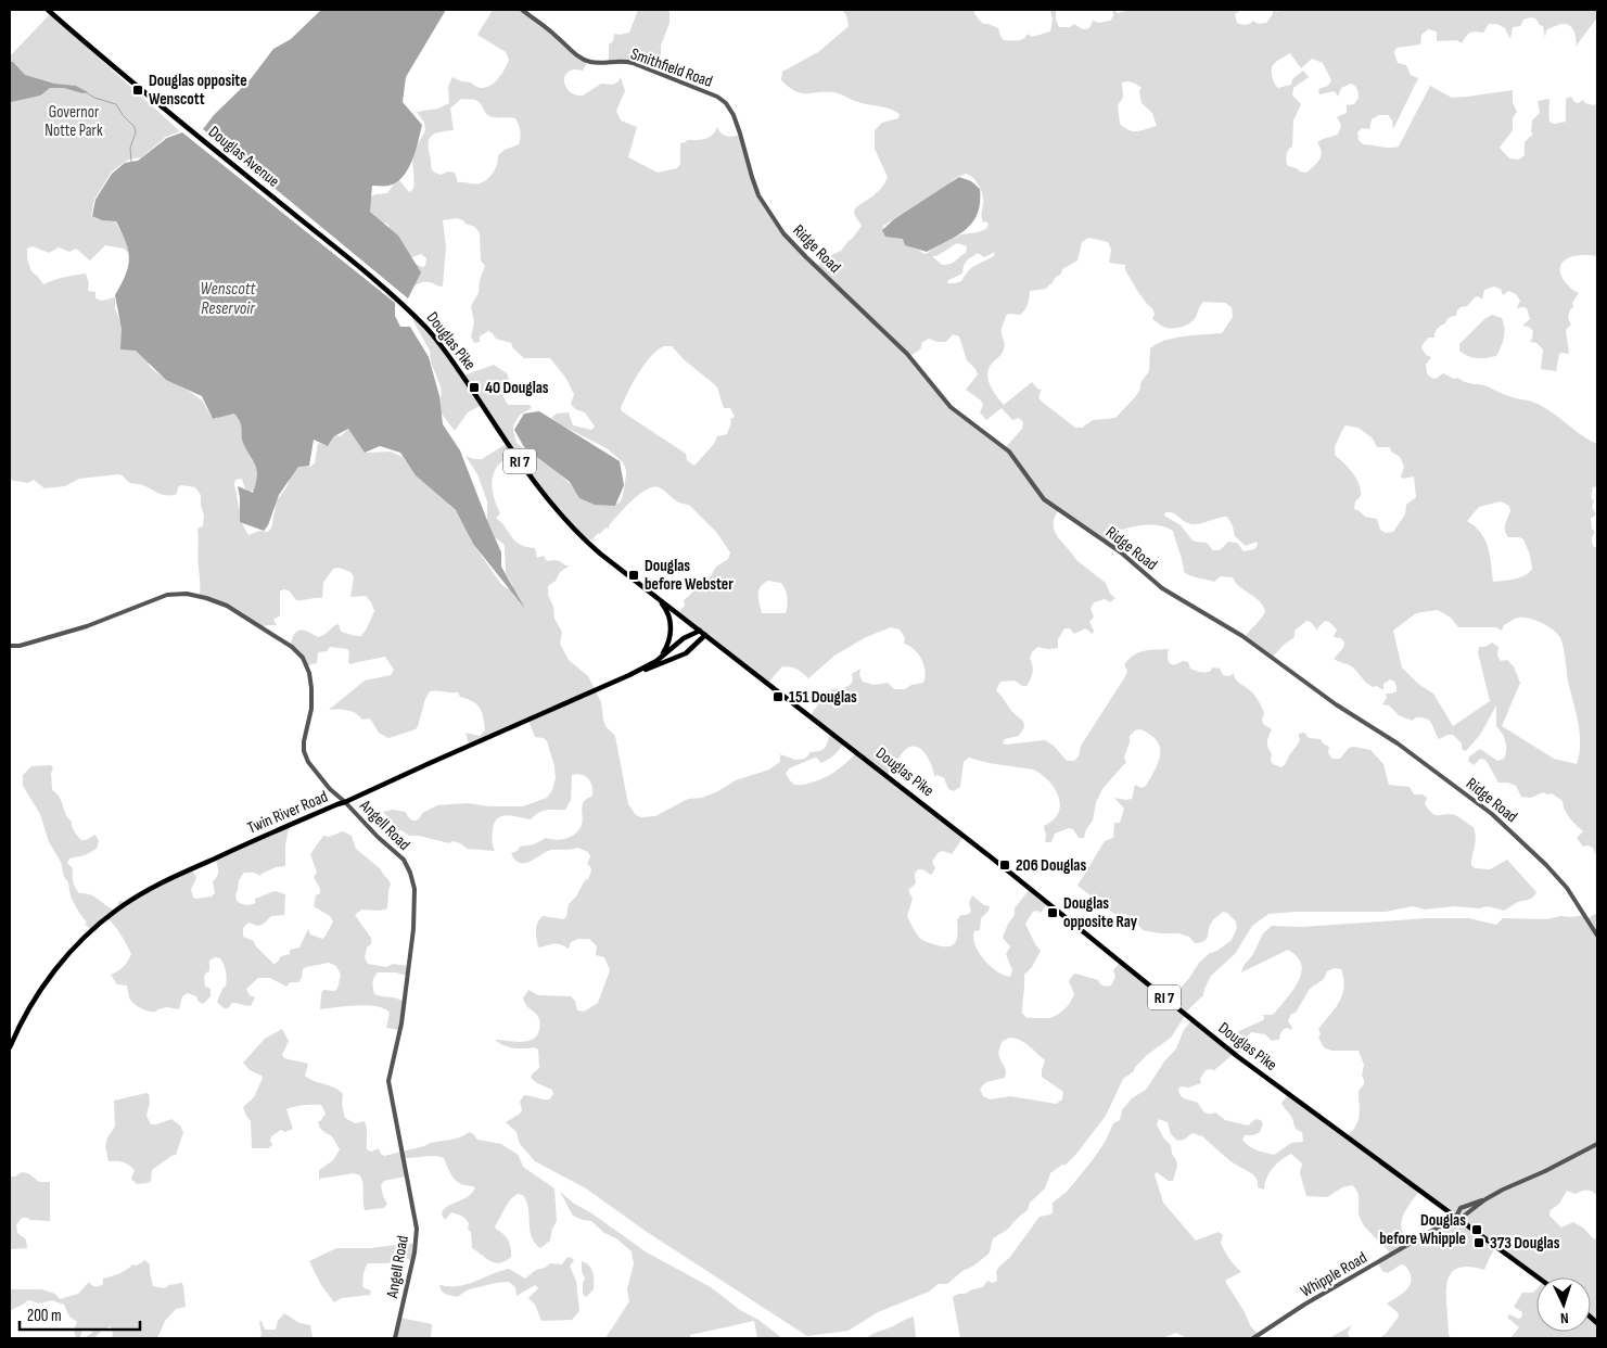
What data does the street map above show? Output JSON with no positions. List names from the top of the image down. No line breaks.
{"streets":{"main road":["Douglas Avenue","Douglas Pike","RI 7","Twin River Road"],"street":["Smithfield Road","Ridge Road","Angell Road","Whipple Road"]},"crossings":[["Smithfield Road","Ridge Road"],["Douglas Avenue","Douglas Pike"],["Douglas Pike","Twin River Road"],["Douglas Pike","Whipple Road"],["Twin River Road","Angell Road"]],"water":["Wenscott Reservoir"],"parks":["Governor Notte Park"],"places":{"transit":["Douglas opposite Wenscott","40 Douglas","Douglas before Webster","151 Douglas","206 Douglas","Douglas opposite Ray","Douglas before Whipple","373 Douglas"]},"scale_bar":"200 m","north":"bottom"}
